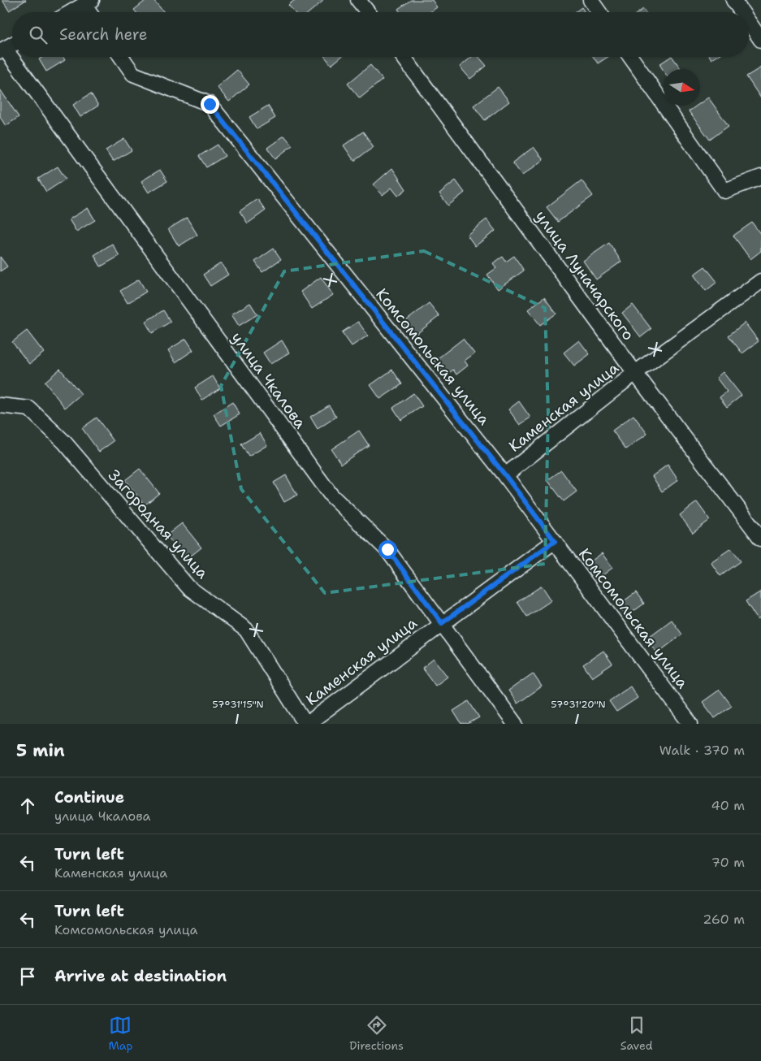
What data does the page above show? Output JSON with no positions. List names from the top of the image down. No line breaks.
{"streets":{"street":["улица Луначарского","Комсомольская улица","улица Чкалова","Каменская улица","Загородная улица"]},"crossings":[["улица Луначарского","Каменская улица"],["Комсомольская улица","Каменская улица"],["улица Чкалова","Каменская улица"],["Каменская улица","Загородная улица"]],"north":"right","page":{"search":"Search here","heading":["5 min","Walk · 370 m"],"list":[["Continue","улица Чкалова","40 m"],["Turn left","Каменская улица","70 m"],["Turn left","Комсомольская улица","260 m"],"Arrive at destination"],"nav":["Map","Directions","Saved"]},"coordinates":["57°31'15\"N","57°31'20\"N"]}
